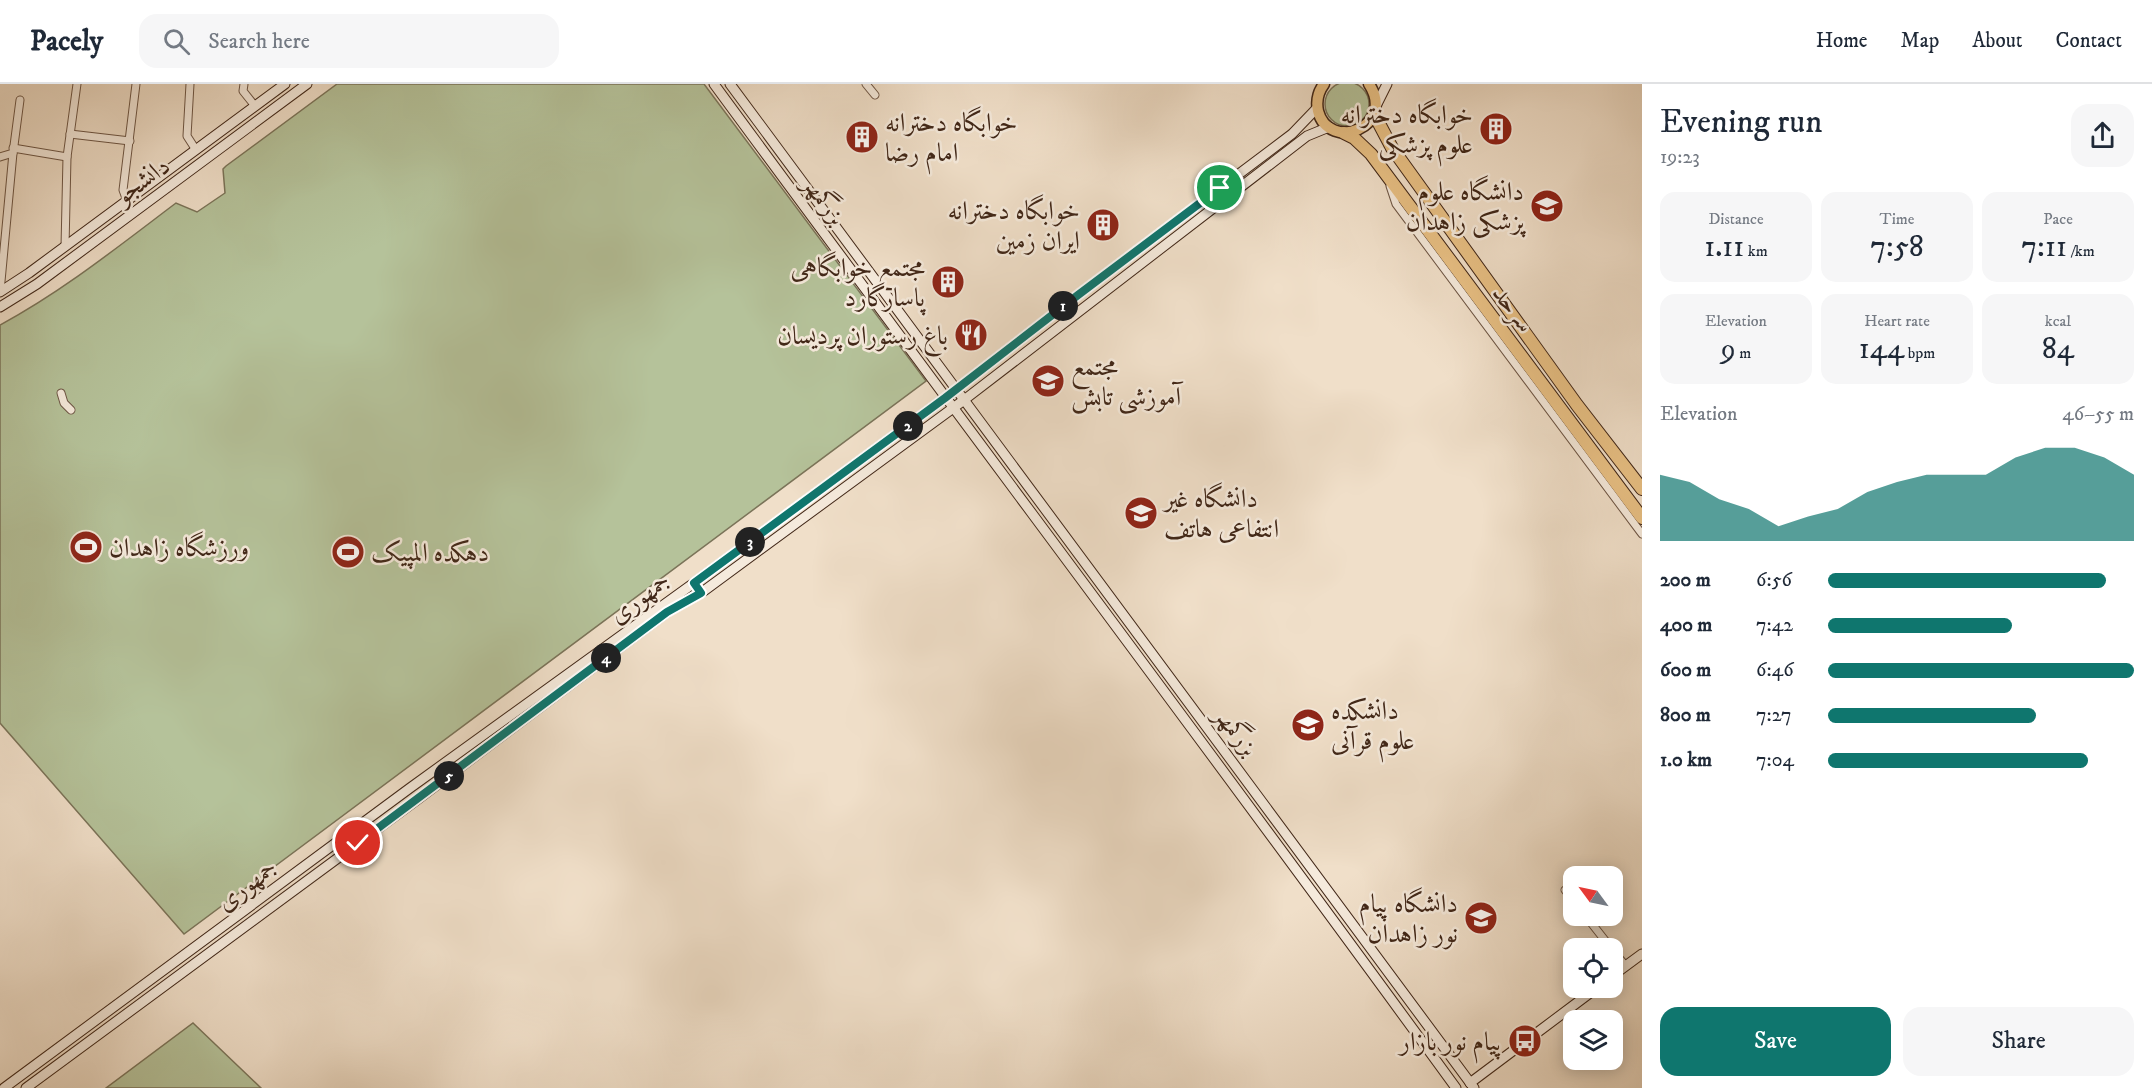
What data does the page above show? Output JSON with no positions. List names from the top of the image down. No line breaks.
{"streets":{"highway":["سرحد"],"main road":["دانشجو","بزرگمهر","جمهوری"]},"crossings":[["بزرگمهر","جمهوری"]],"places":{"building":["خوابگاه دخترانه علوم پزشکی","خوابگاه دخترانه امام رضا","خوابگاه دخترانه ایران زمین","مجتمع خوابگاهی پاسارگارد"],"school or university":["دانشگاه علوم پزشکی زاهدان","مجتمع آموزشی تابش","دانشگاه غیر انتفاعی هاتف","دانشکده علوم قرآنی","دانشگاه پیام نور زاهدان"],"restaurant":["باغ رستوران پردیسان"],"sports":["ورزشگاه زاهدان","دهکده المپیک"],"bus stop":["پیام نور بازار"]},"north":"top left","page":{"header":"Pacely","search":"Search here","nav":["Home","Map","About","Contact"],"heading":["Evening run","19:23"],"stats":[["Distance","1.11 km"],["Time","7:58"],["Pace","7:11 /km"],["Elevation","9 m"],["Heart rate","144 bpm"],["kcal","84"]],"pins":["1","2","3","4","5"],"chart":["Elevation","46–55 m"],"list":[{"name":"200 m","note":"6:56"},{"name":"400 m","note":"7:42"},{"name":"600 m","note":"6:46"},{"name":"800 m","note":"7:27"},{"name":"1.0 km","note":"7:04"}],"buttons":["Save","Share"]}}
